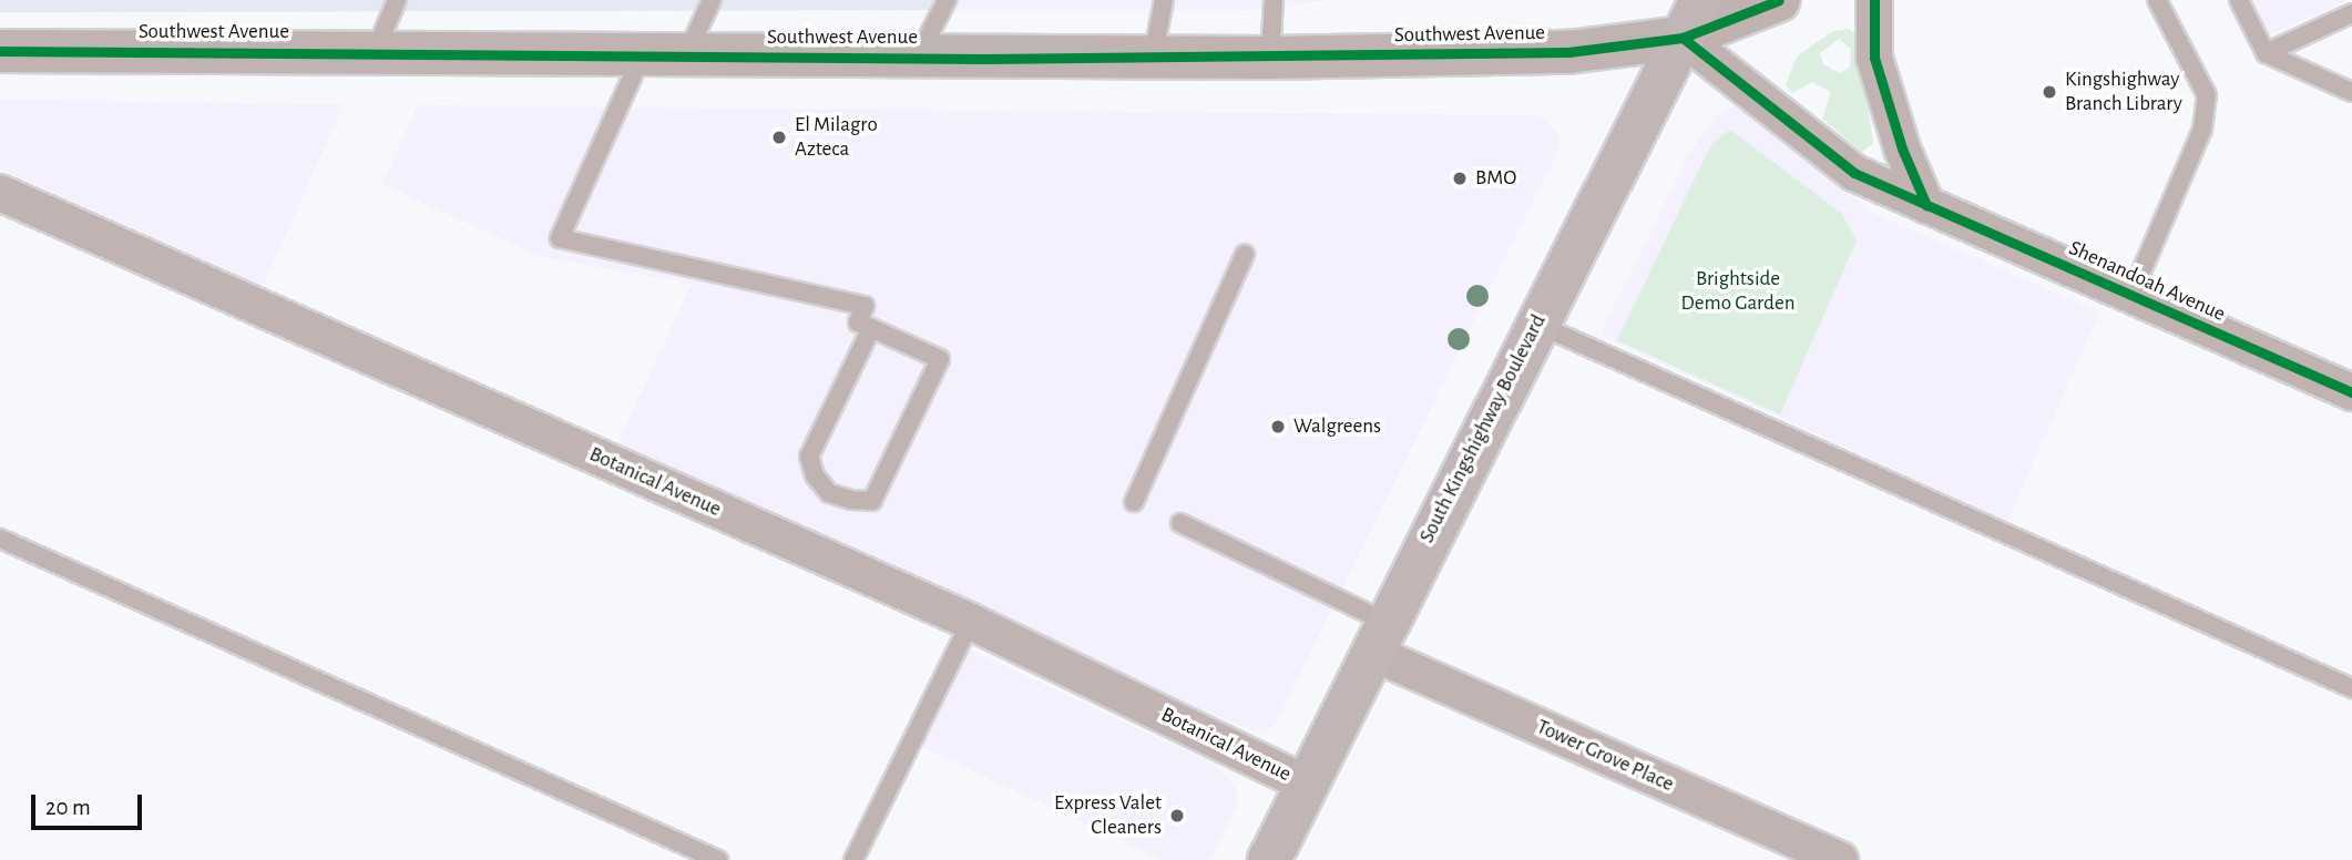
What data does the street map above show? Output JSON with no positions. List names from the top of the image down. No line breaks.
{"streets":{"main road":["South Kingshighway Boulevard"],"street":["Southwest Avenue","Shenandoah Avenue","Botanical Avenue","Tower Grove Place"]},"crossings":[["Southwest Avenue","Shenandoah Avenue"],["Southwest Avenue","South Kingshighway Boulevard"],["Shenandoah Avenue","South Kingshighway Boulevard"],["South Kingshighway Boulevard","Botanical Avenue"],["South Kingshighway Boulevard","Tower Grove Place"]],"parks":["Brightside Demo Garden"],"places":["Kingshighway Branch Library","El Milagro Azteca","BMO","Walgreens","Express Valet Cleaners"],"scale_bar":"20 m"}
